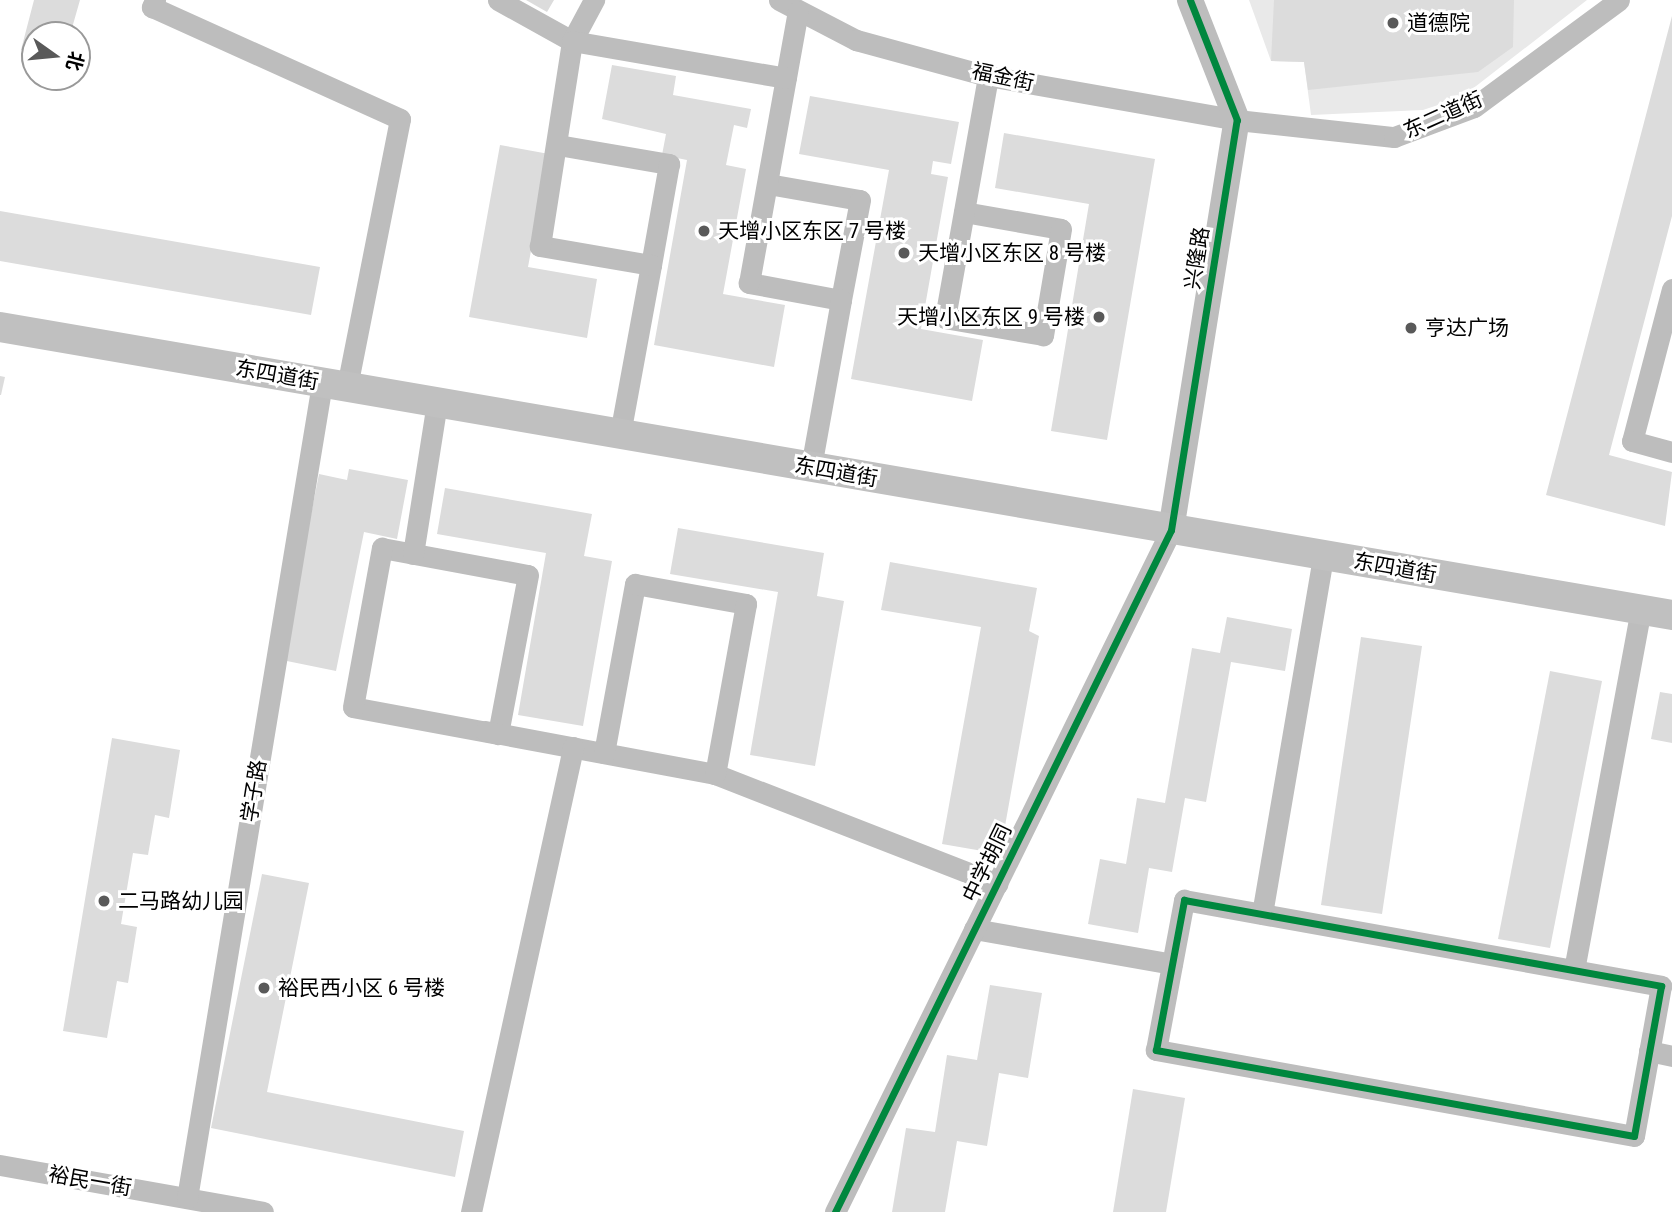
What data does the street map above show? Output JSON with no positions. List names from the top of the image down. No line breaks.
{"streets":{"main road":["东四道街"],"street":["福金街","东二道街","兴隆路","学子路","中学胡同","裕民一街"]},"crossings":[["福金街","东二道街"],["福金街","兴隆路"],["东二道街","兴隆路"],["兴隆路","东四道街"],["兴隆路","中学胡同"],["东四道街","学子路"],["东四道街","中学胡同"],["学子路","裕民一街"]],"places":["道德院","天增小区东区 7 号楼","天增小区东区 8 号楼","天增小区东区 9 号楼","亨达广场","二马路幼儿园","裕民西小区 6 号楼"],"north":"right"}
